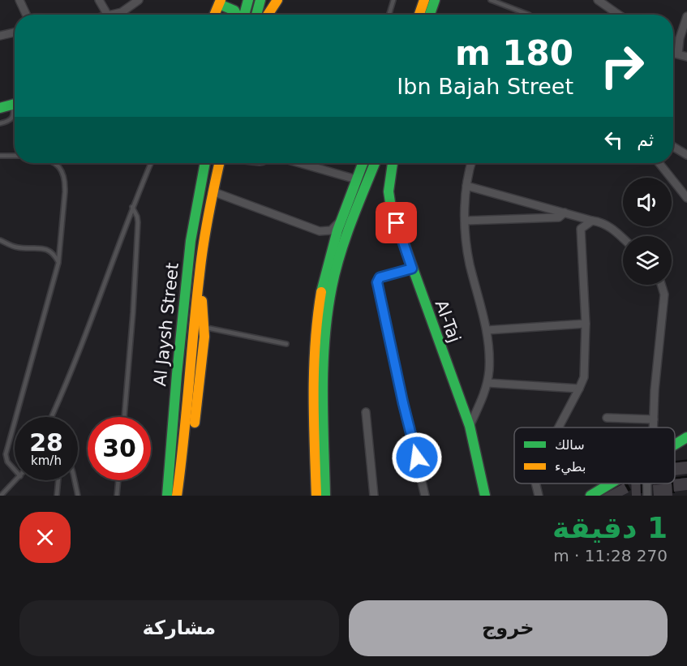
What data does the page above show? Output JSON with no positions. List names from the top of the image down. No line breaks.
{"streets":{"main road":["Al-Taj","Al Jaysh Street"]},"legend":["سالك","بطيء"],"page":{"turn":["180 m","Ibn Bajah Street"],"then":"ثم","speed":"28 km/h","limit":"30","heading":["1 دقيقة","270 m · 11:28"],"buttons":["خروج","مشاركة"]}}
